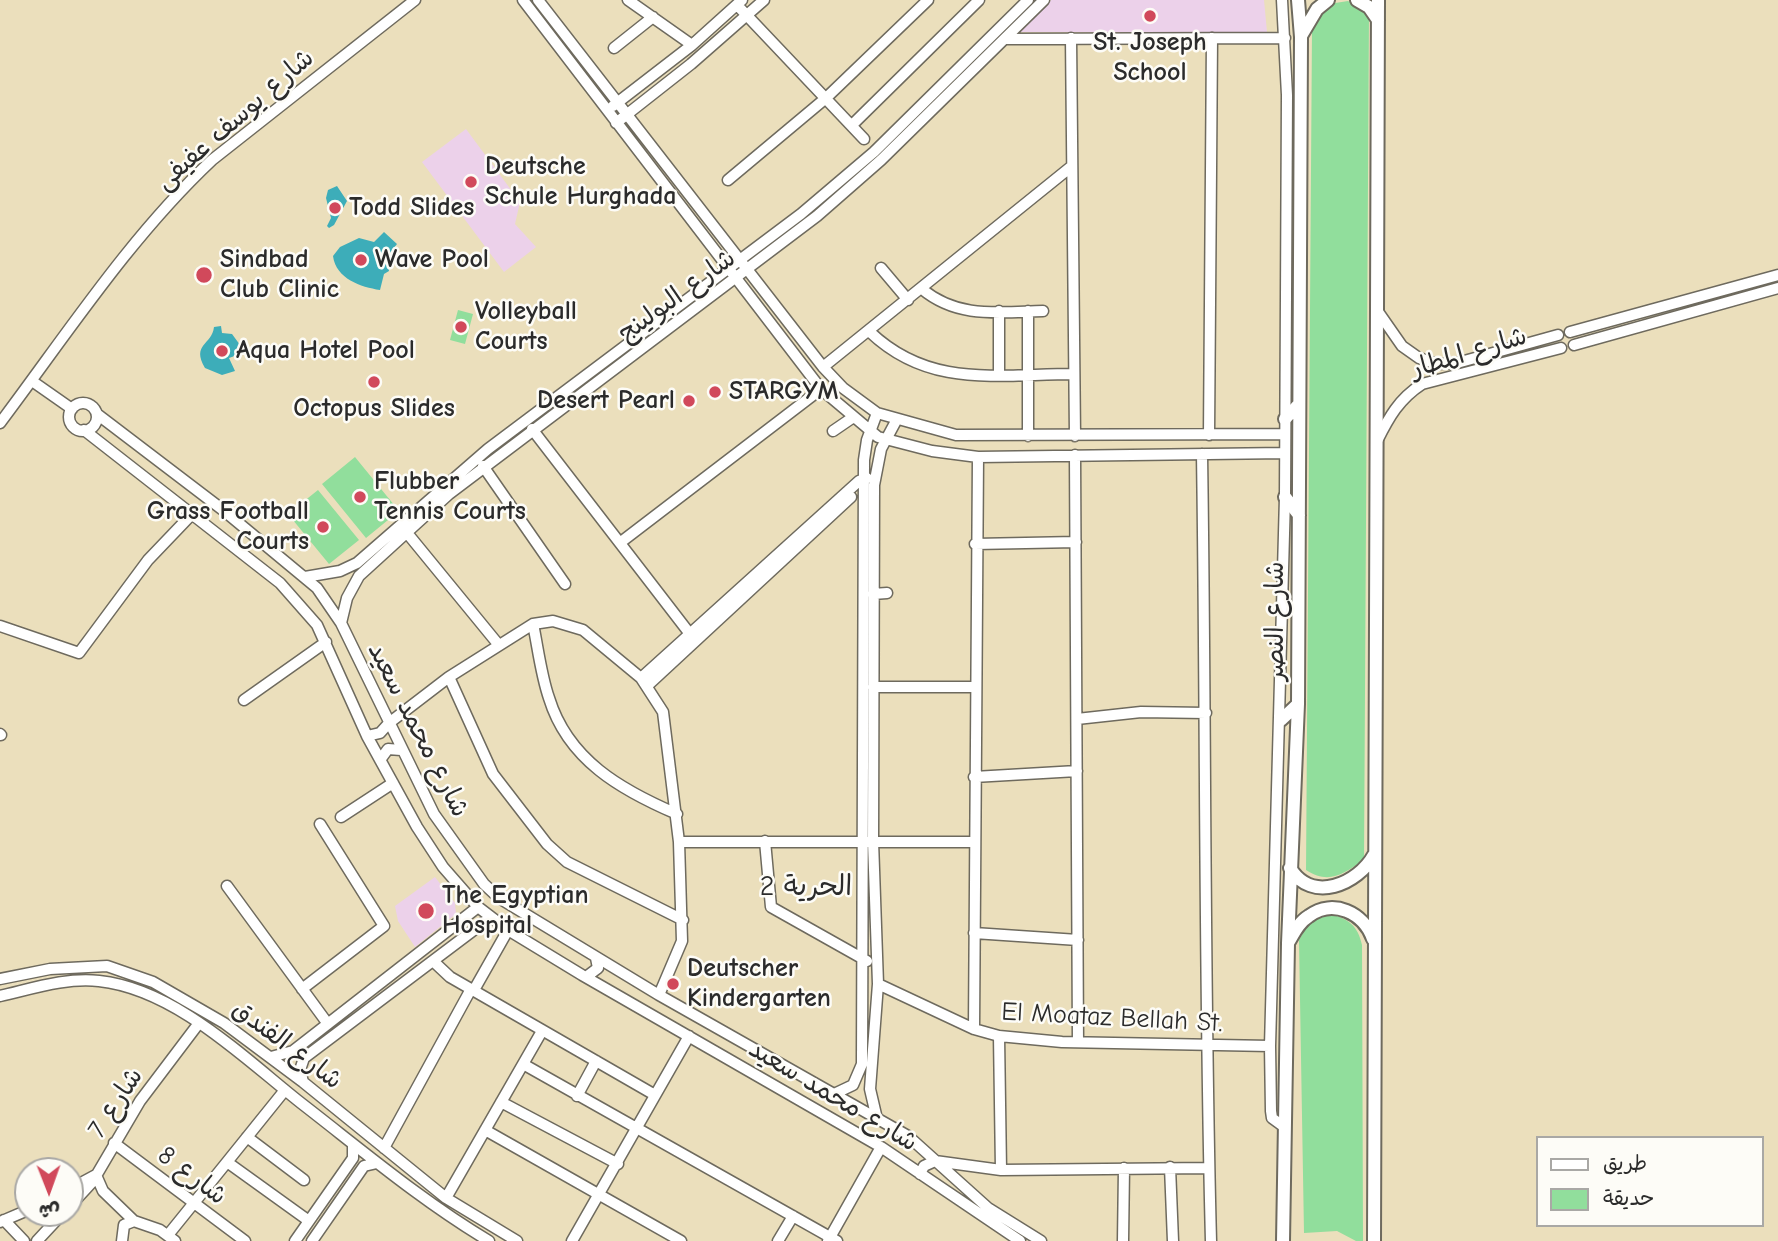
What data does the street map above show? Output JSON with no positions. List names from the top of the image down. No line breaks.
{"streets":{"main road":["شارع النصر"],"street":["شارع يوسف عفيفى","شارع البولينج","شارع المطار","شارع محمد سعيد","El Moataz Bellah St.","شارع الفندق","شارع 7","شارع 8"]},"crossings":[["شارع البولينج","شارع محمد سعيد"],["شارع الفندق","شارع 7"],["شارع 7","شارع 8"]],"districts":["الحرية 2"],"places":["St. Joseph School","Deutsche Schule Hurghada","Todd Slides","Wave Pool","Sindbad Club Clinic","Volleyball Courts","Aqua Hotel Pool","Octopus Slides","STARGYM","Desert Pearl","Flubber Tennis Courts","Grass Football Courts","The Egyptian Hospital","Deutscher Kindergarten"],"legend":["طريق","حديقة"],"north":"bottom"}
